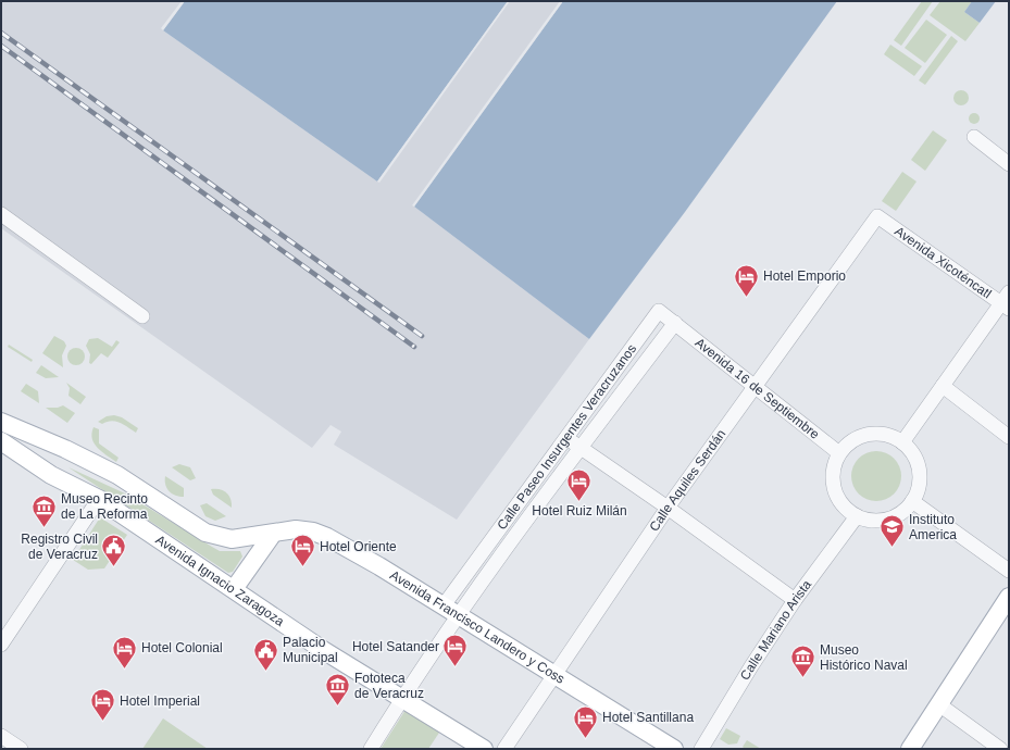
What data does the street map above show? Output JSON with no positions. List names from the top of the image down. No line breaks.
{"streets":{"main road":["Avenida Ignacio Zaragoza","Avenida Francisco Landero y Coss"],"street":["Avenida Xicoténcatl","Avenida 16 de Septiembre","Calle Paseo Insurgentes Veracruzanos","Calle Aquiles Serdán","Calle Mariano Arista"]},"crossings":[["Avenida Xicoténcatl","Calle Aquiles Serdán"],["Avenida 16 de Septiembre","Calle Paseo Insurgentes Veracruzanos"],["Avenida 16 de Septiembre","Calle Aquiles Serdán"],["Avenida 16 de Septiembre","Calle Mariano Arista"],["Calle Paseo Insurgentes Veracruzanos","Avenida Ignacio Zaragoza"],["Calle Paseo Insurgentes Veracruzanos","Avenida Francisco Landero y Coss"],["Calle Aquiles Serdán","Avenida Francisco Landero y Coss"]],"places":{"hotel":["Hotel Emporio","Hotel Ruiz Milán","Hotel Oriente","Hotel Satander","Hotel Colonial","Hotel Imperial","Hotel Santillana"],"museum":["Museo Recinto de La Reforma","Museo Histórico Naval","Fototeca de Veracruz"],"school or university":["Instituto America"],"public building":["Registro Civil de Veracruz","Palacio Municipal"]}}
